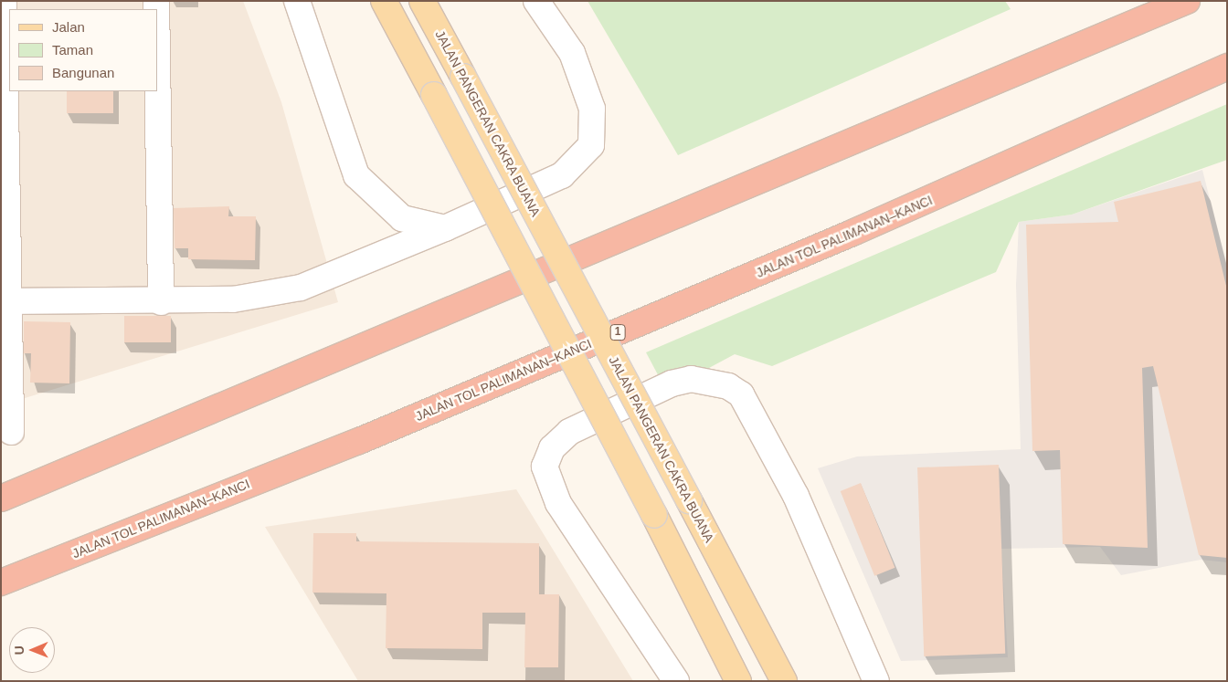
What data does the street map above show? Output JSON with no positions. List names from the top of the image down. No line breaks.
{"streets":{"highway":["JALAN TOL PALIMANAN–KANCI","1"],"main road":["JALAN PANGERAN CAKRA BUANA"]},"legend":["Jalan","Taman","Bangunan"],"north":"left"}
